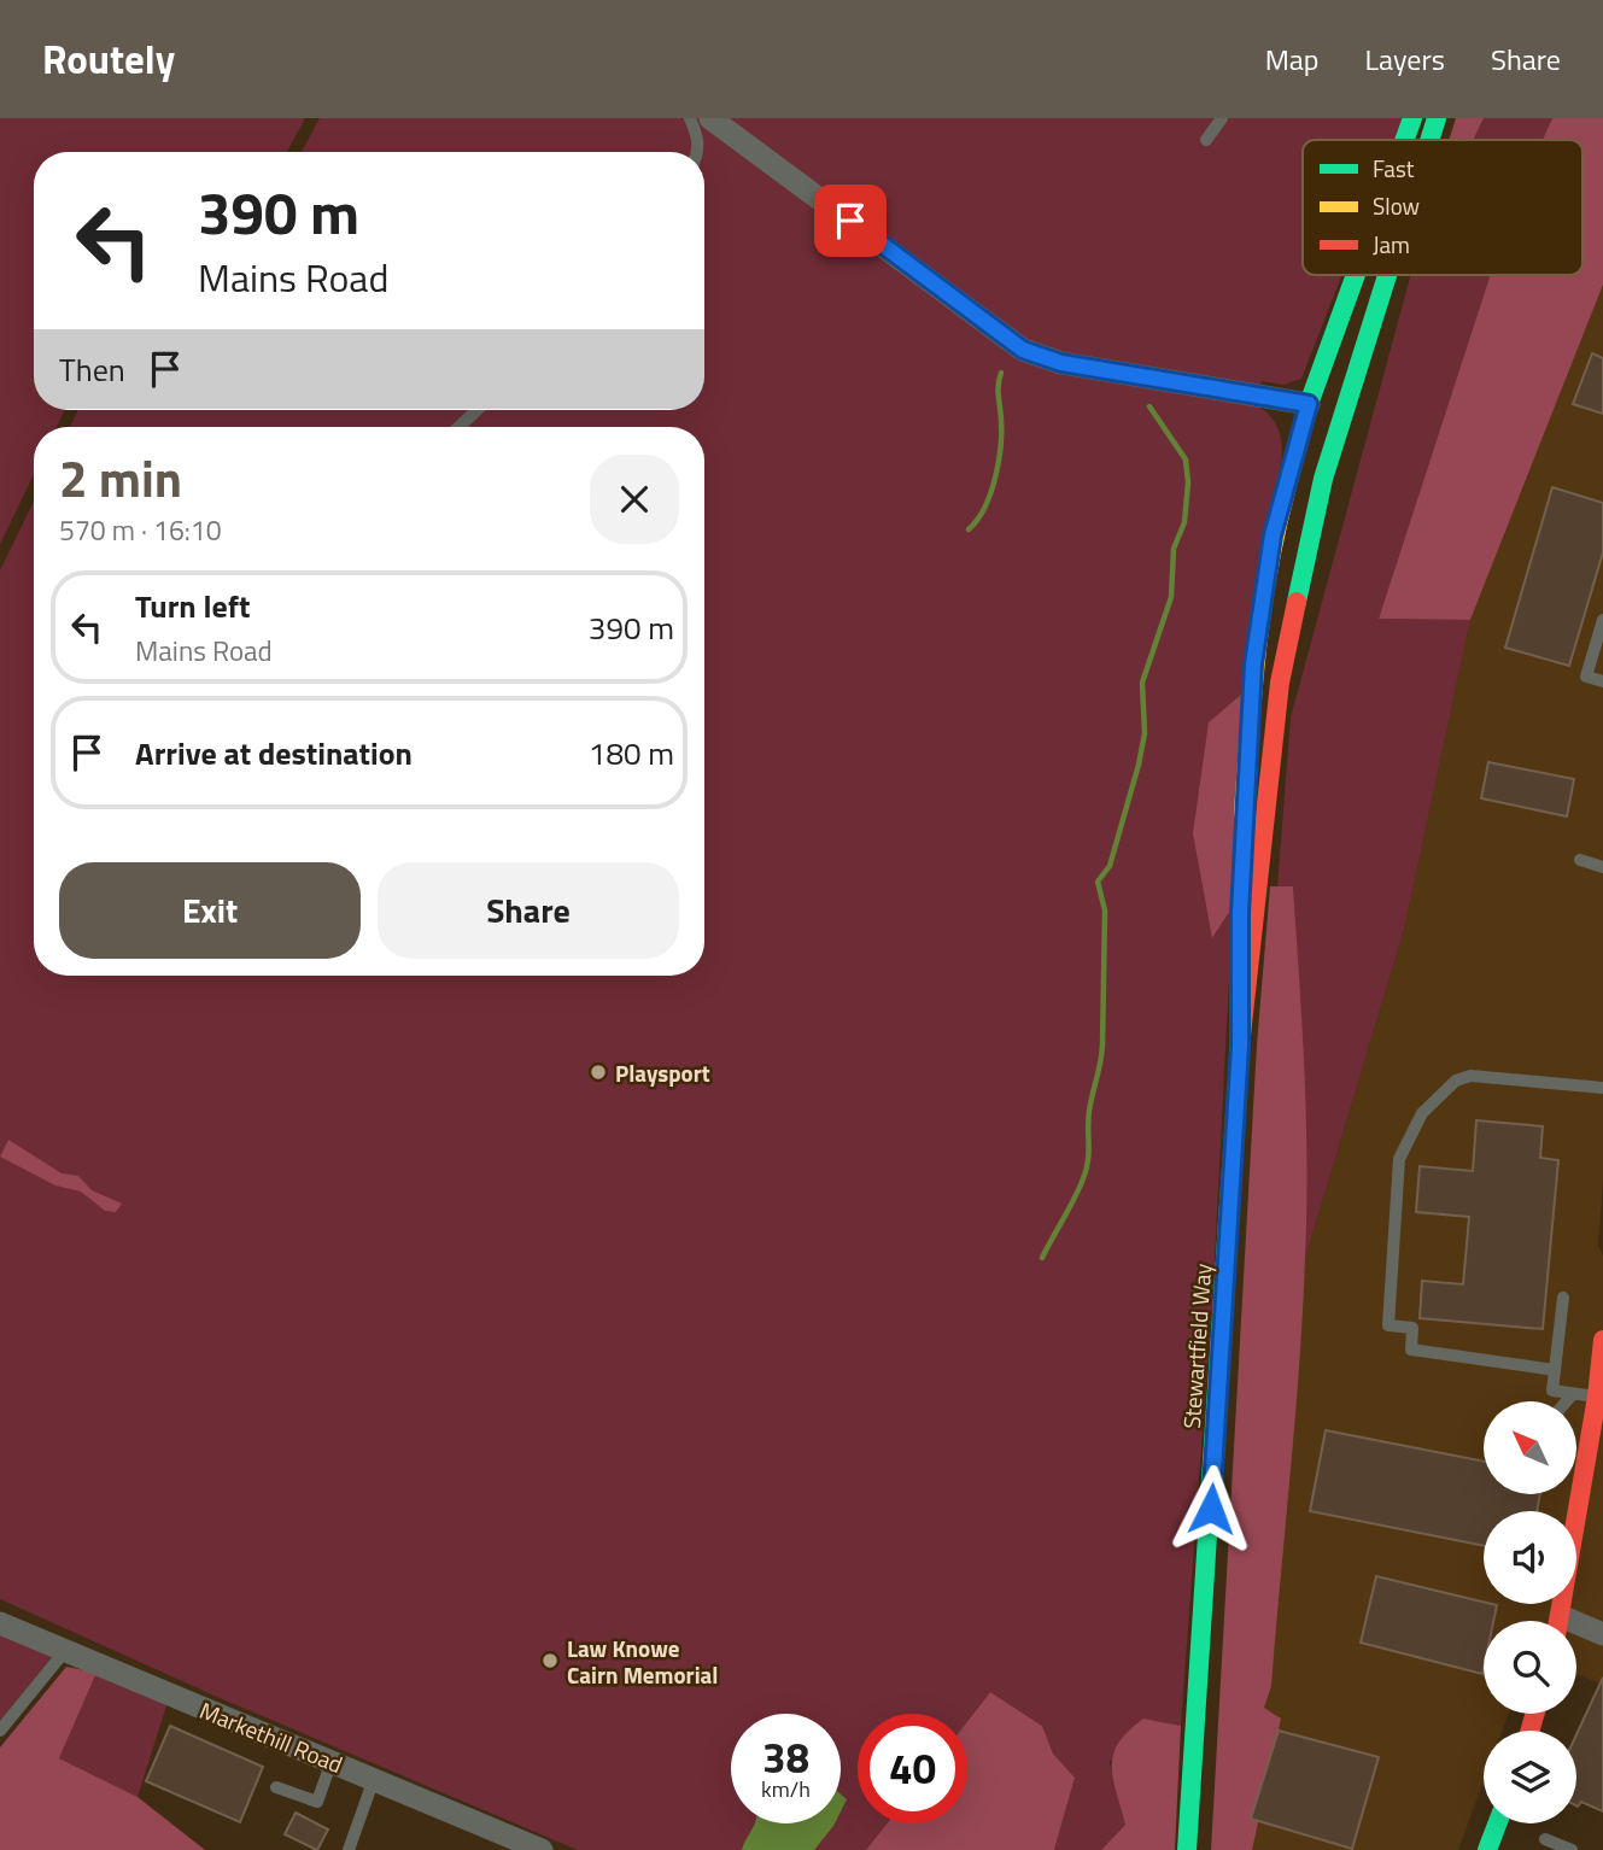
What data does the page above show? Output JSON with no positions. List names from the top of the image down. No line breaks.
{"streets":{"street":["Stewartfield Way","Markethill Road"]},"places":["Playsport","Law Knowe Cairn Memorial"],"legend":["Fast","Slow","Jam"],"north":"top left","page":{"header":"Routely","nav":["Map","Layers","Share"],"turn":["390 m","Mains Road"],"then":"Then","heading":["2 min","570 m · 16:10"],"list":[{"name":"Turn left","note":"Mains Road","value":"390 m"},{"name":"Arrive at destination","value":"180 m"}],"buttons":["Exit","Share"],"speed":"38 km/h","limit":"40"}}
